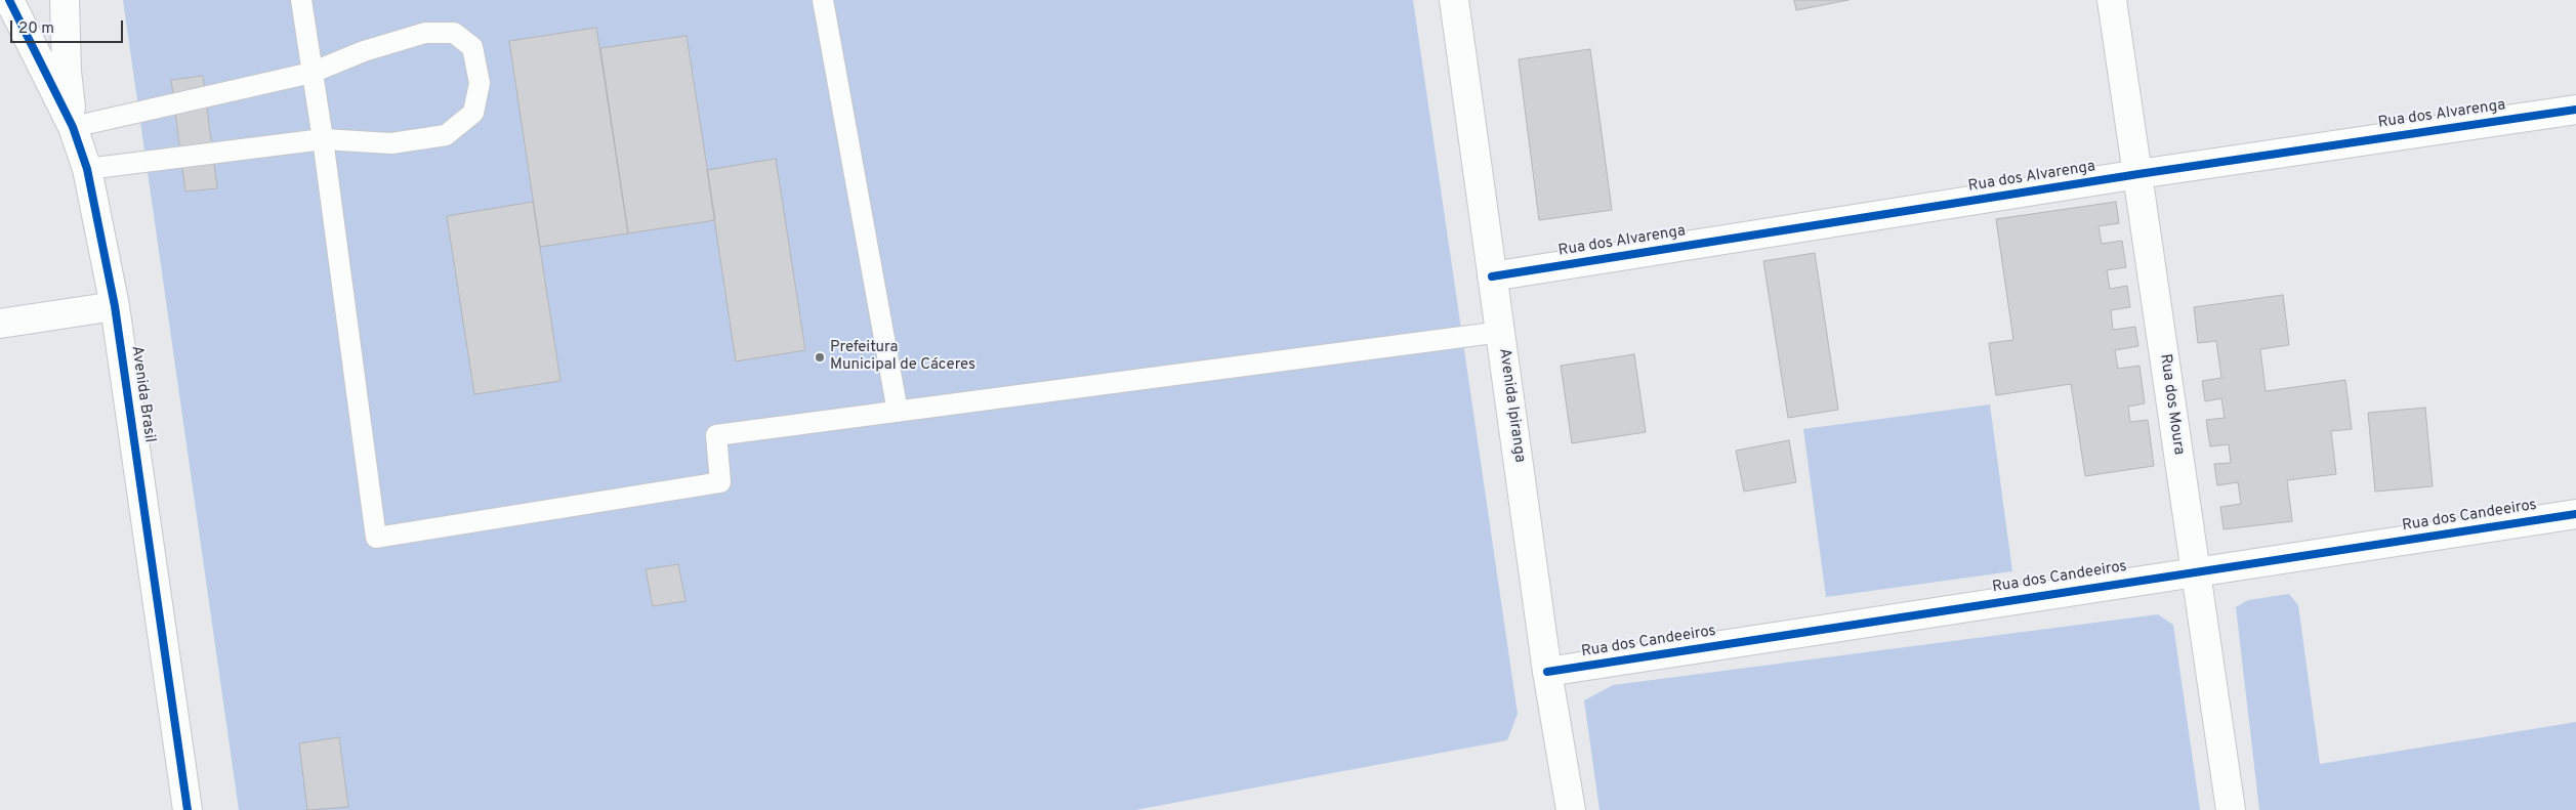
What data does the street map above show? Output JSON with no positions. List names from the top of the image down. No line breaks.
{"streets":{"street":["Rua dos Alvarenga","Avenida Brasil","Rua dos Moura","Avenida Ipiranga","Rua dos Candeeiros"]},"crossings":[["Rua dos Alvarenga","Rua dos Moura"],["Rua dos Alvarenga","Avenida Ipiranga"],["Rua dos Moura","Rua dos Candeeiros"],["Avenida Ipiranga","Rua dos Candeeiros"]],"places":["Prefeitura Municipal de Cáceres"],"scale_bar":"20 m"}
